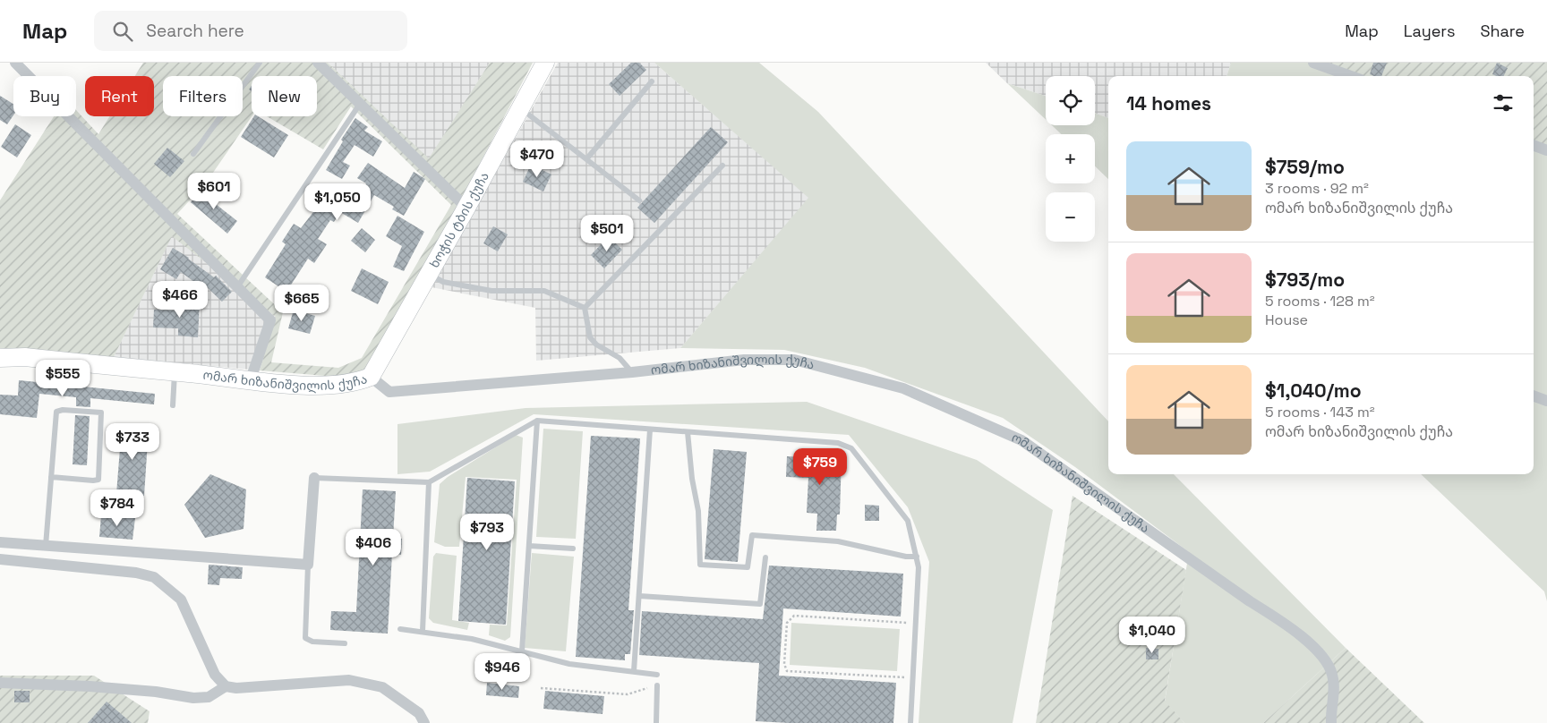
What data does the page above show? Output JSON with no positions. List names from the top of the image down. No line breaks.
{"streets":{"main road":["ხოჭის ტბის ქუჩა","ომარ ხიზანიშვილის ქუჩა"]},"crossings":[["ხოჭის ტბის ქუჩა","ომარ ხიზანიშვილის ქუჩა"]],"page":{"header":"Map","search":"Search here","nav":["Map","Layers","Share"],"map_buttons":["+","−"],"chip":["Buy","Rent","Filters","New"],"heading":"14 homes","list":[{"name":"$759/mo","note":"3 rooms · 92 m² · ომარ ხიზანიშვილის ქუჩა"},{"name":"$793/mo","note":"5 rooms · 128 m² · House"},{"name":"$1,040/mo","note":"5 rooms · 143 m² · ომარ ხიზანიშვილის ქუჩა"}],"price":["$470","$601","$1,050","$501","$466","$665","$555","$733","$759","$784","$793","$406","$1,040","$946"]}}
